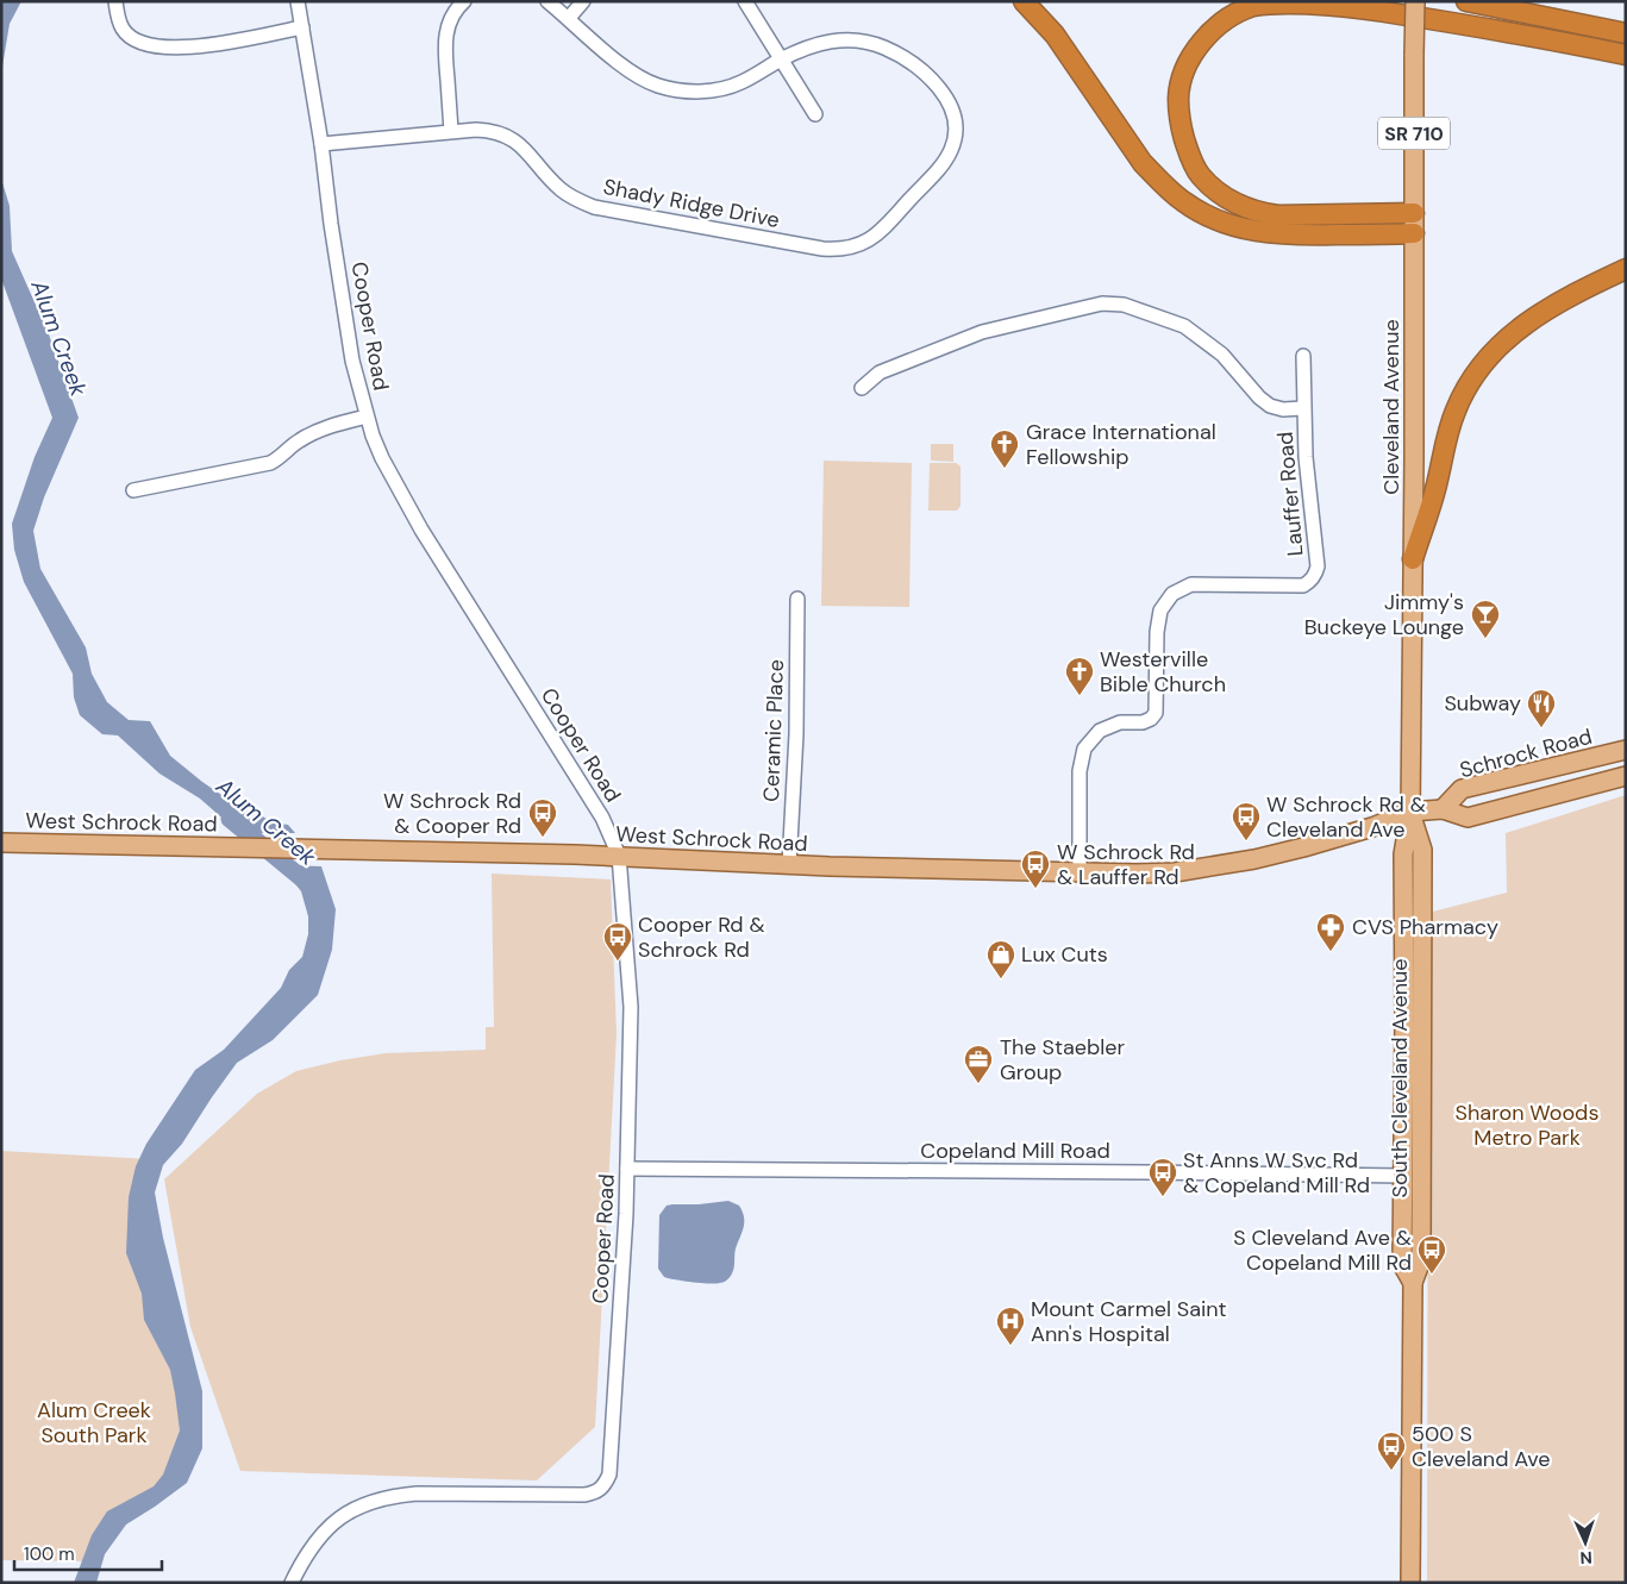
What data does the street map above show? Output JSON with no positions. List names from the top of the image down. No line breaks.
{"streets":{"main road":["SR 710","Cleveland Avenue","Schrock Road","West Schrock Road","South Cleveland Avenue"],"street":["Shady Ridge Drive","Cooper Road","Lauffer Road","Ceramic Place","Copeland Mill Road"]},"crossings":[["Shady Ridge Drive","Cooper Road"],["Cooper Road","West Schrock Road"],["Cooper Road","Copeland Mill Road"],["Cleveland Avenue","West Schrock Road"],["Cleveland Avenue","South Cleveland Avenue"],["Lauffer Road","West Schrock Road"],["Ceramic Place","West Schrock Road"],["West Schrock Road","South Cleveland Avenue"],["South Cleveland Avenue","Copeland Mill Road"]],"water":["Alum Creek"],"parks":["Sharon Woods Metro Park","Alum Creek South Park"],"places":{"church":["Grace International Fellowship","Westerville Bible Church"],"bar":["Jimmy's Buckeye Lounge"],"restaurant":["Subway"],"bus stop":["W Schrock Rd & Cooper Rd","W Schrock Rd & Cleveland Ave","W Schrock Rd & Lauffer Rd","Cooper Rd & Schrock Rd","St Anns W Svc Rd & Copeland Mill Rd","S Cleveland Ave & Copeland Mill Rd","500 S Cleveland Ave"],"pharmacy":["CVS Pharmacy"],"shop":["Lux Cuts"],"office":["The Staebler Group"],"hospital":["Mount Carmel Saint Ann's Hospital"]},"scale_bar":"100 m","north":"bottom"}
